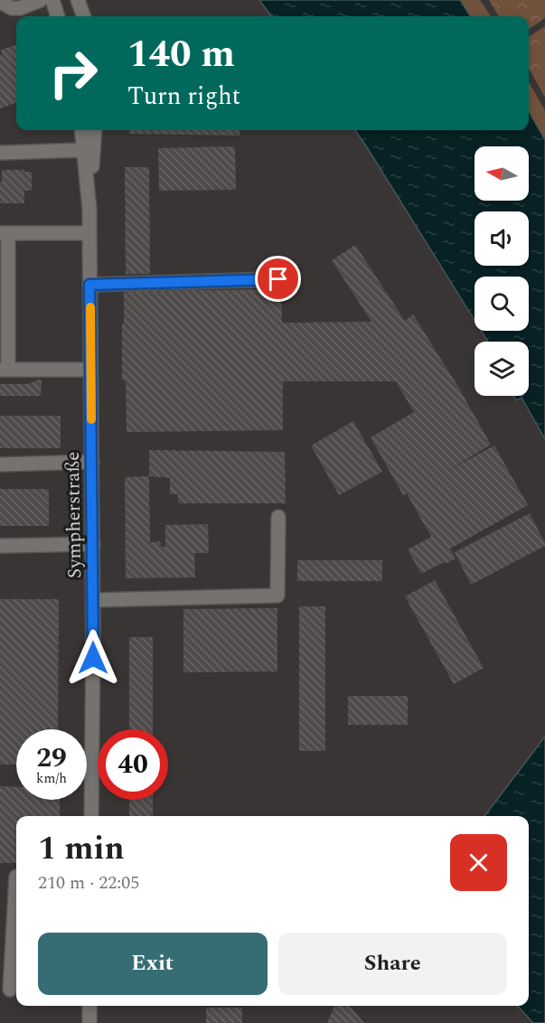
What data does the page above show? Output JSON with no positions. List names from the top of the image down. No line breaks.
{"streets":{"street":["Sympherstraße"]},"north":"left","page":{"turn":["140 m","Turn right"],"speed":"29 km/h","limit":"40","heading":["1 min","210 m · 22:05"],"buttons":["Exit","Share"]}}
